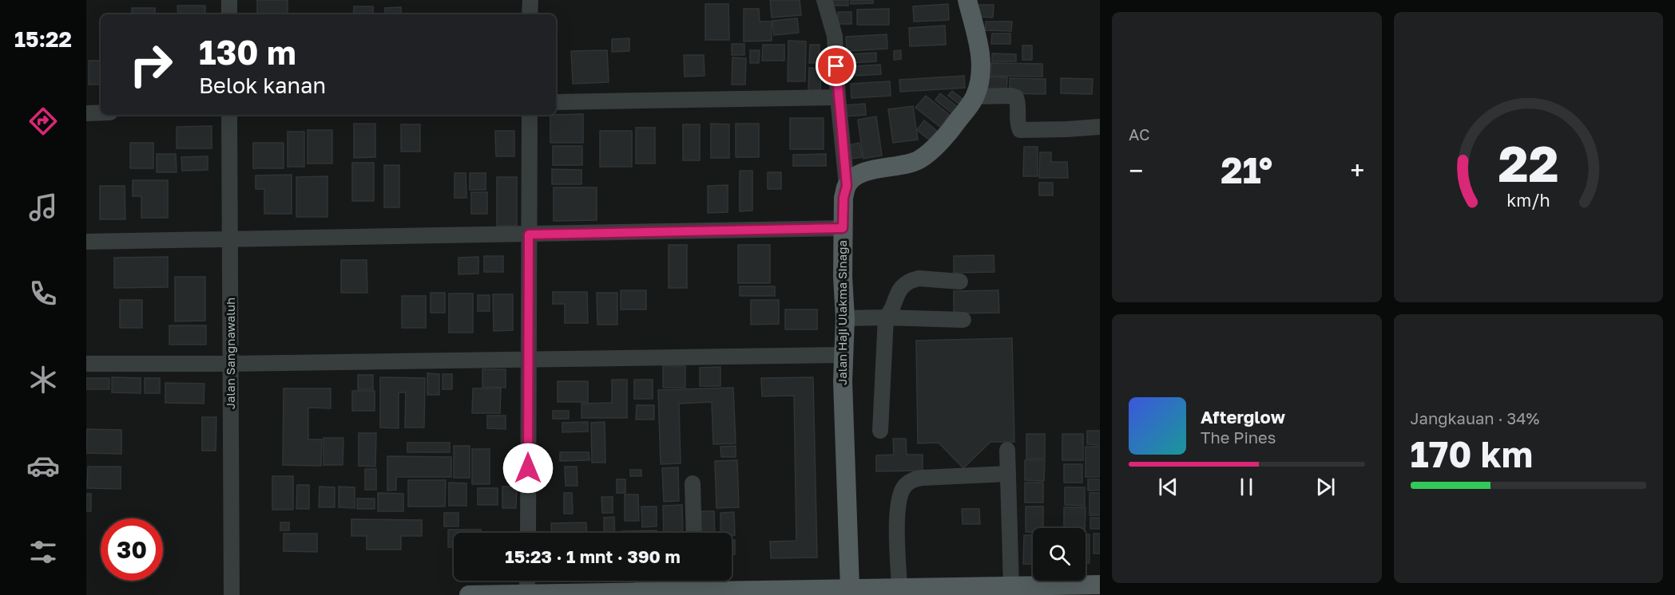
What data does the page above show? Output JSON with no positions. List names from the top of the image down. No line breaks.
{"streets":{"main road":["Jalan Haji Ulakma Sinaga"],"street":["Jalan Sangnawaluh"]},"page":{"tabs":"15:22","tile":["AC",["Jangkauan · 34%","170 km"]],"turn":["130 m","Belok kanan"],"heat":["−","21°","+"],"song":["Afterglow","The Pines"],"limit":"30","trip":"15:23 · 1 mnt · 390 m","gauge":["22","km/h"]}}
